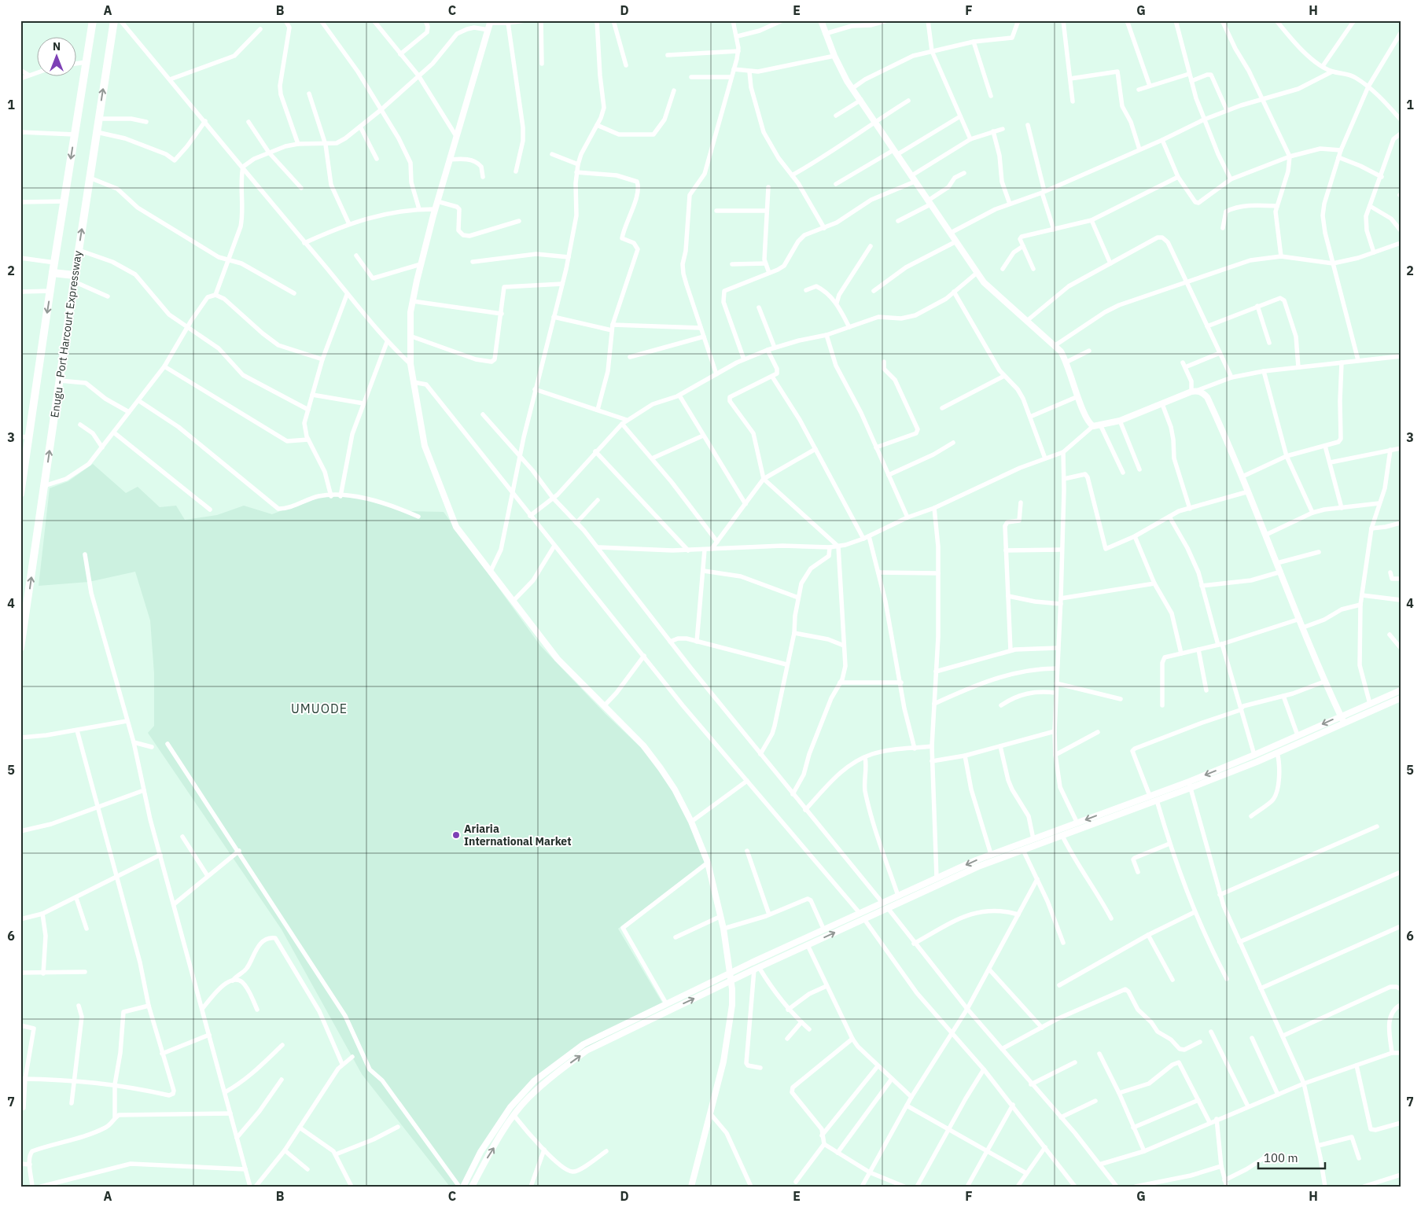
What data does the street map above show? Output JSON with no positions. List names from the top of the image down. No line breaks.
{"streets":{"highway":["Enugu - Port Harcourt Expressway"]},"districts":["UMUODE"],"places":["Ariaria International Market"],"scale_bar":"100 m","north":"top","grid":{"columns":["A","B","C","D","E","F","G","H"],"rows":["1","2","3","4","5","6","7"]}}
